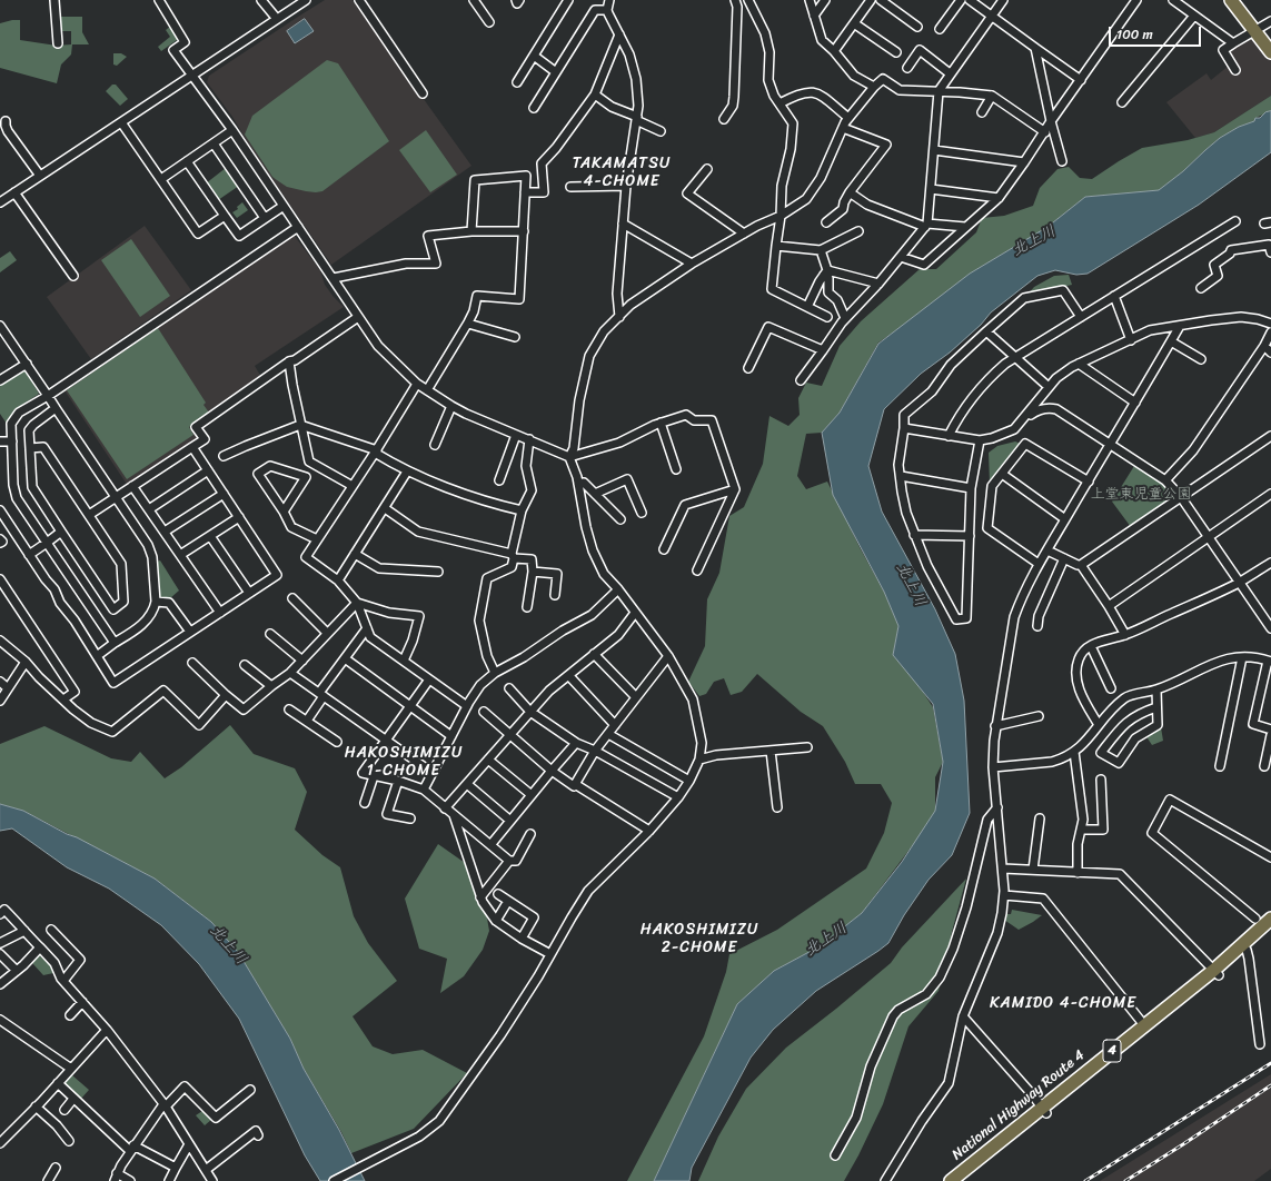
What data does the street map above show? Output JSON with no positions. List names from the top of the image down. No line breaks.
{"streets":{"highway":["4","National Highway Route 4"]},"districts":["TAKAMATSU 4-CHOME","HAKOSHIMIZU 1-CHOME","HAKOSHIMIZU 2-CHOME","KAMIDO 4-CHOME"],"water":["北上川"],"parks":["上堂東児童公園"],"scale_bar":"100 m"}
